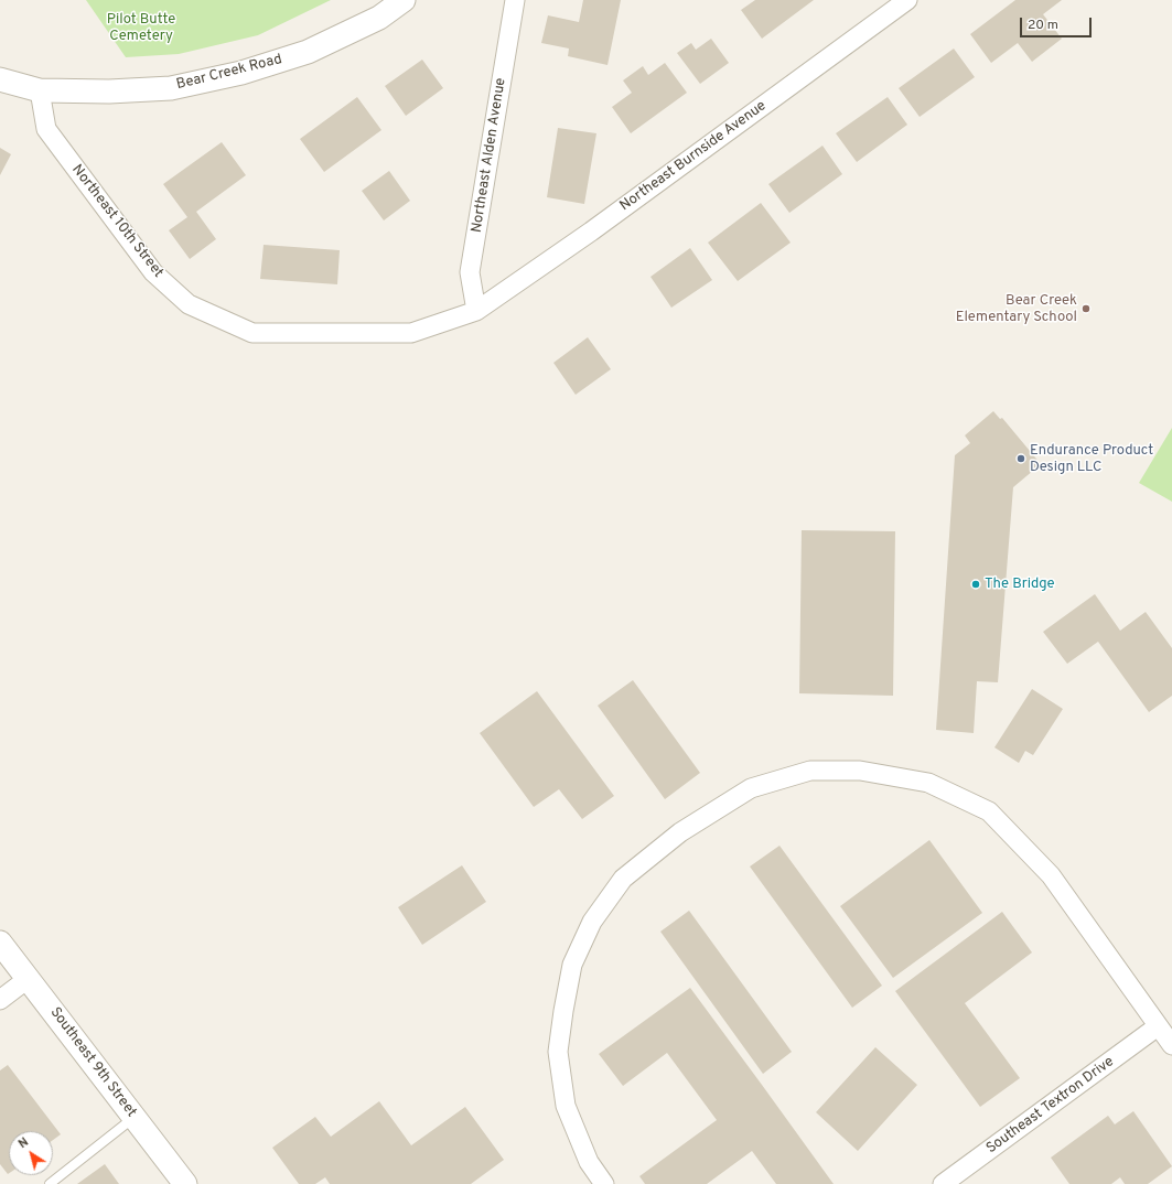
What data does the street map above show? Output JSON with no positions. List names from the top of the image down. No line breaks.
{"streets":{"street":["Bear Creek Road","Northeast Alden Avenue","Northeast Burnside Avenue","Northeast 10th Street","Southeast 9th Street","Southeast Textron Drive"]},"crossings":[["Bear Creek Road","Northeast 10th Street"],["Northeast Alden Avenue","Northeast Burnside Avenue"],["Northeast Alden Avenue","Northeast 10th Street"],["Northeast Burnside Avenue","Northeast 10th Street"]],"parks":["Pilot Butte Cemetery"],"places":["Bear Creek Elementary School","Endurance Product Design LLC","The Bridge"],"scale_bar":"20 m","north":"top left"}
